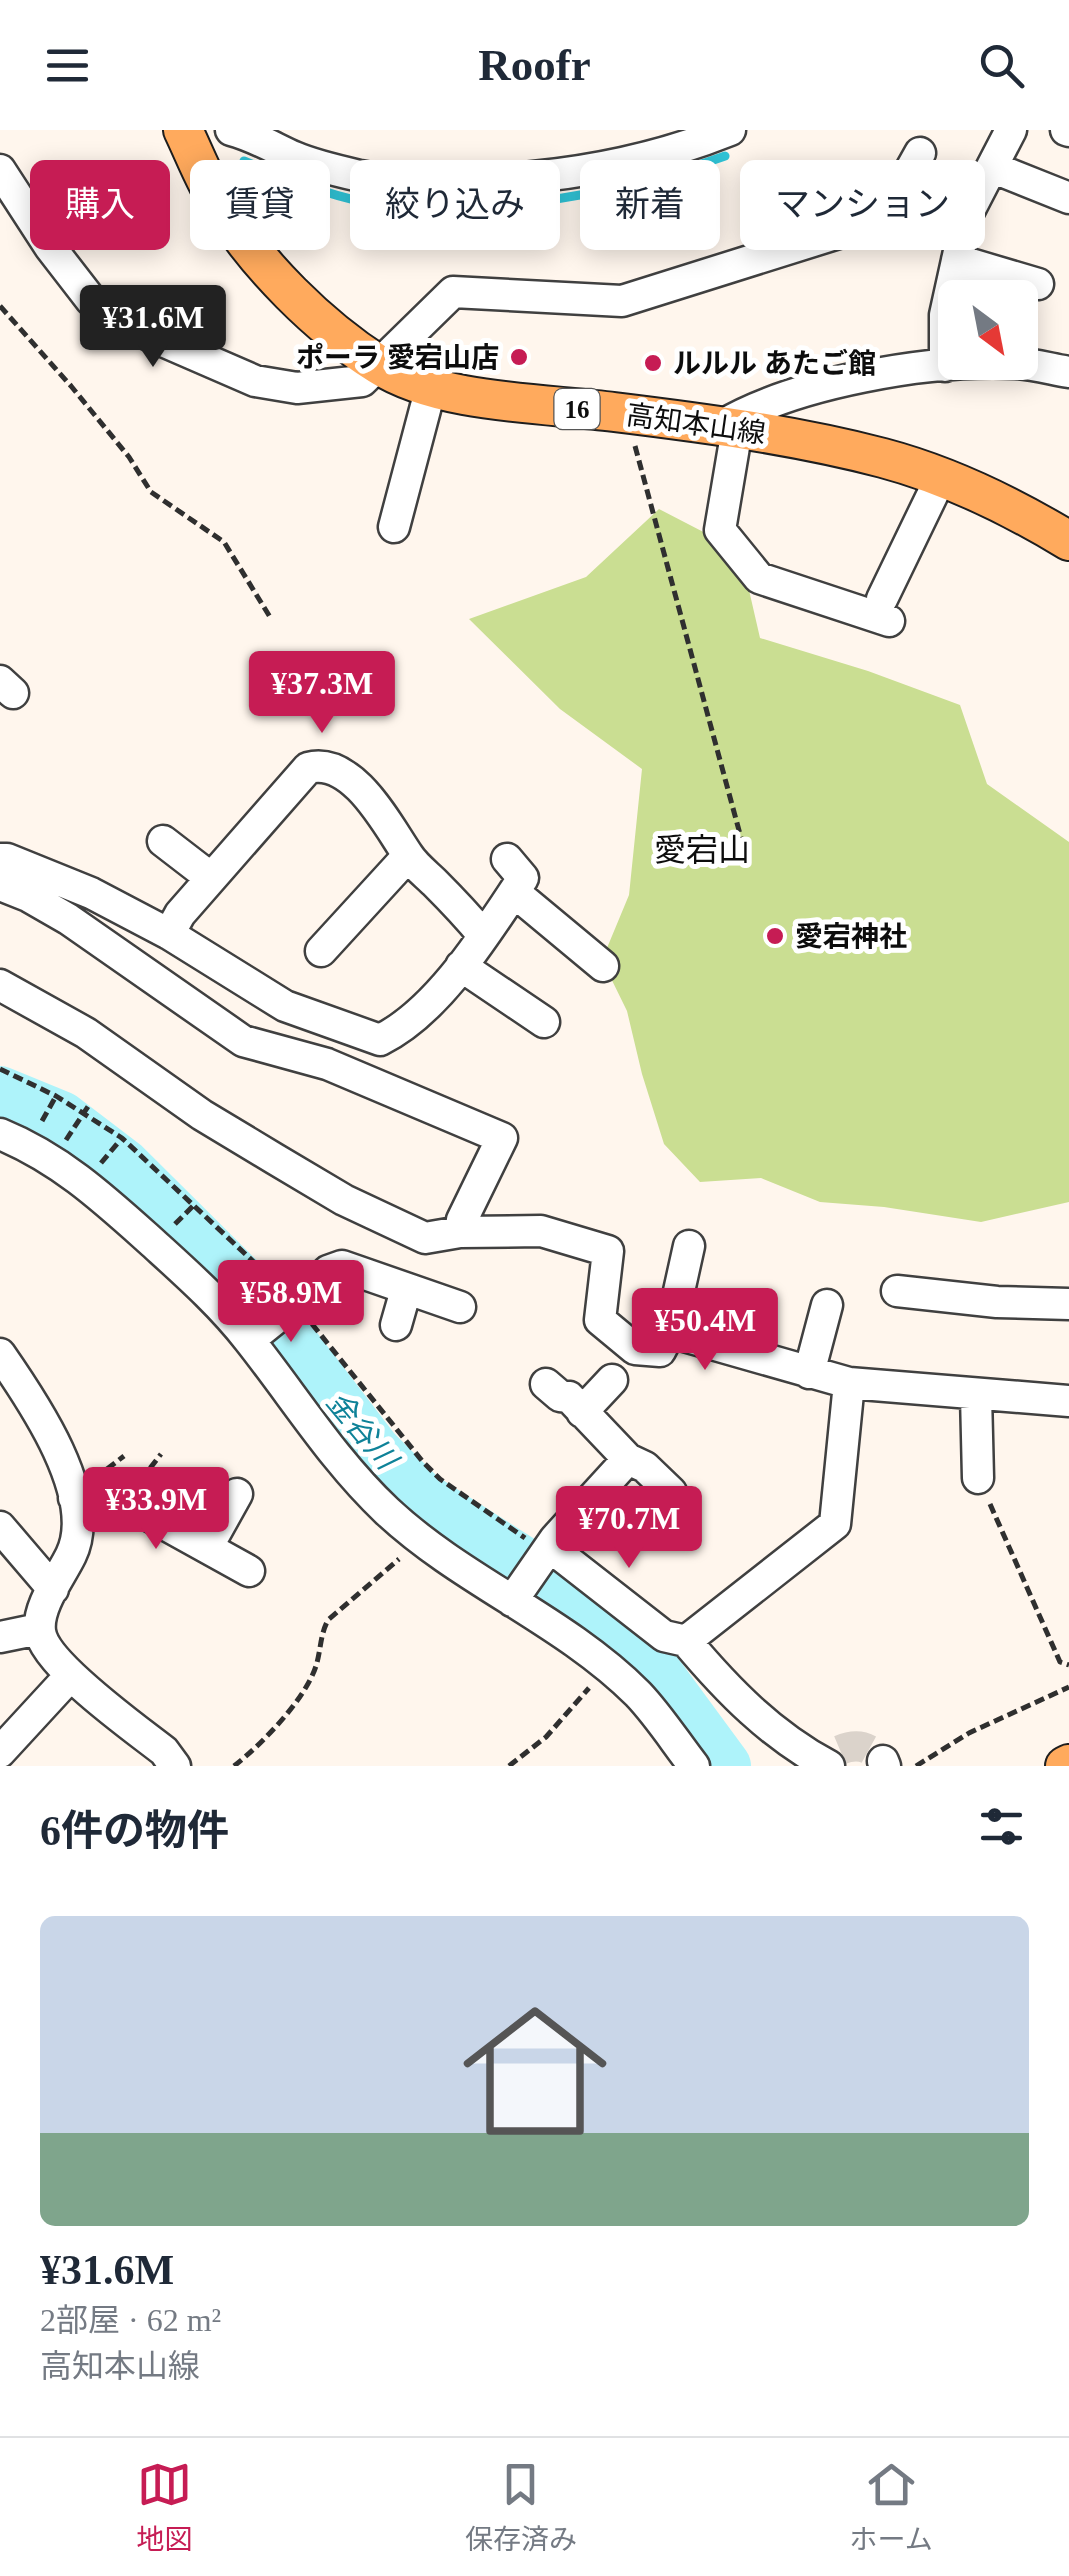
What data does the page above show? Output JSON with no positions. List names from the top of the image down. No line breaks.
{"streets":{"main road":["16","高知本山線"]},"districts":["愛宕山"],"water":["金谷川"],"places":["ポーラ 愛宕山店","ルルル あたご館","愛宕神社"],"north":"bottom right","page":{"header":"Roofr","chip":["購入","賃貸","絞り込み","新着","マンション"],"price":["¥31.6M","¥37.3M","¥58.9M","¥50.4M","¥33.9M","¥70.7M"],"heading":"6件の物件","list":[{"name":"¥31.6M","note":"2部屋 · 62 m² · 高知本山線"}],"tabs":["地図","保存済み","ホーム"]}}
